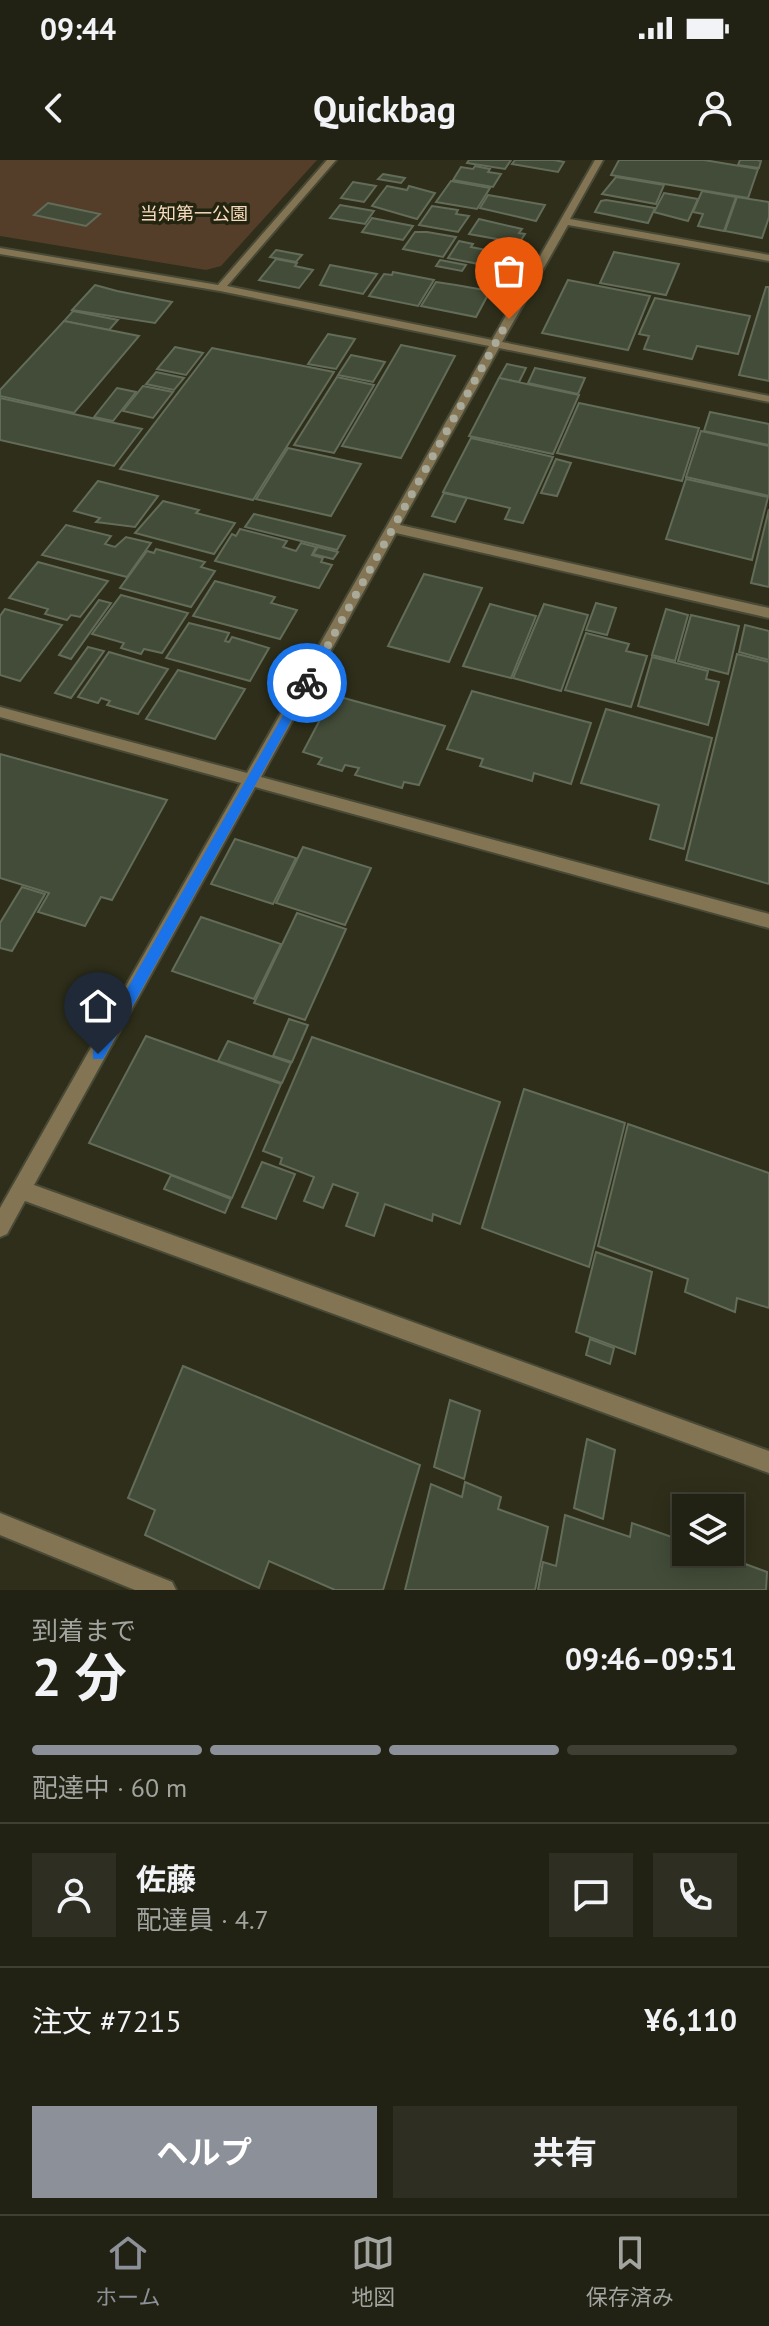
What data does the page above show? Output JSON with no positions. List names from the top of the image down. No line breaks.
{"parks":["当知第一公園"],"page":{"status":"09:44","header":"Quickbag","heading":["2 分","到着まで","09:46–09:51"],"panel":["佐藤","配達員 · 4.7","注文 #7215","¥6,110"],"bar":"配達中 · 60 m","buttons":["ヘルプ","共有"],"tabs":["ホーム","地図","保存済み"]}}
